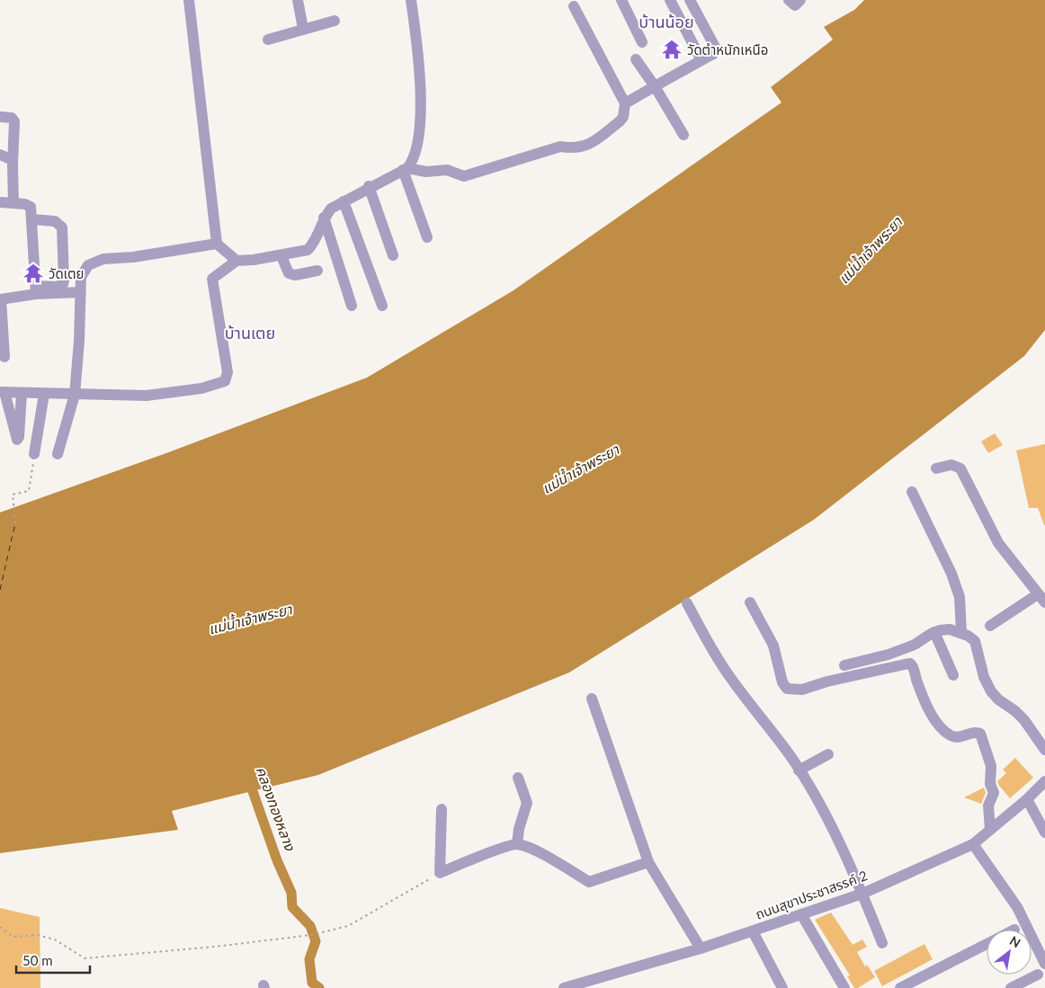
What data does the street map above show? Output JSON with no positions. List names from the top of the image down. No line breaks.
{"streets":{"street":["ถนนสุขาประชาสรรค์ 2"]},"districts":["บ้านน้อย","บ้านเตย"],"water":["แม่น้ำเจ้าพระยา","คลองทองหลาง"],"places":{"temple":["วัดตำหนักเหนือ","วัดเตย"]},"scale_bar":"50 m","north":"top right"}
